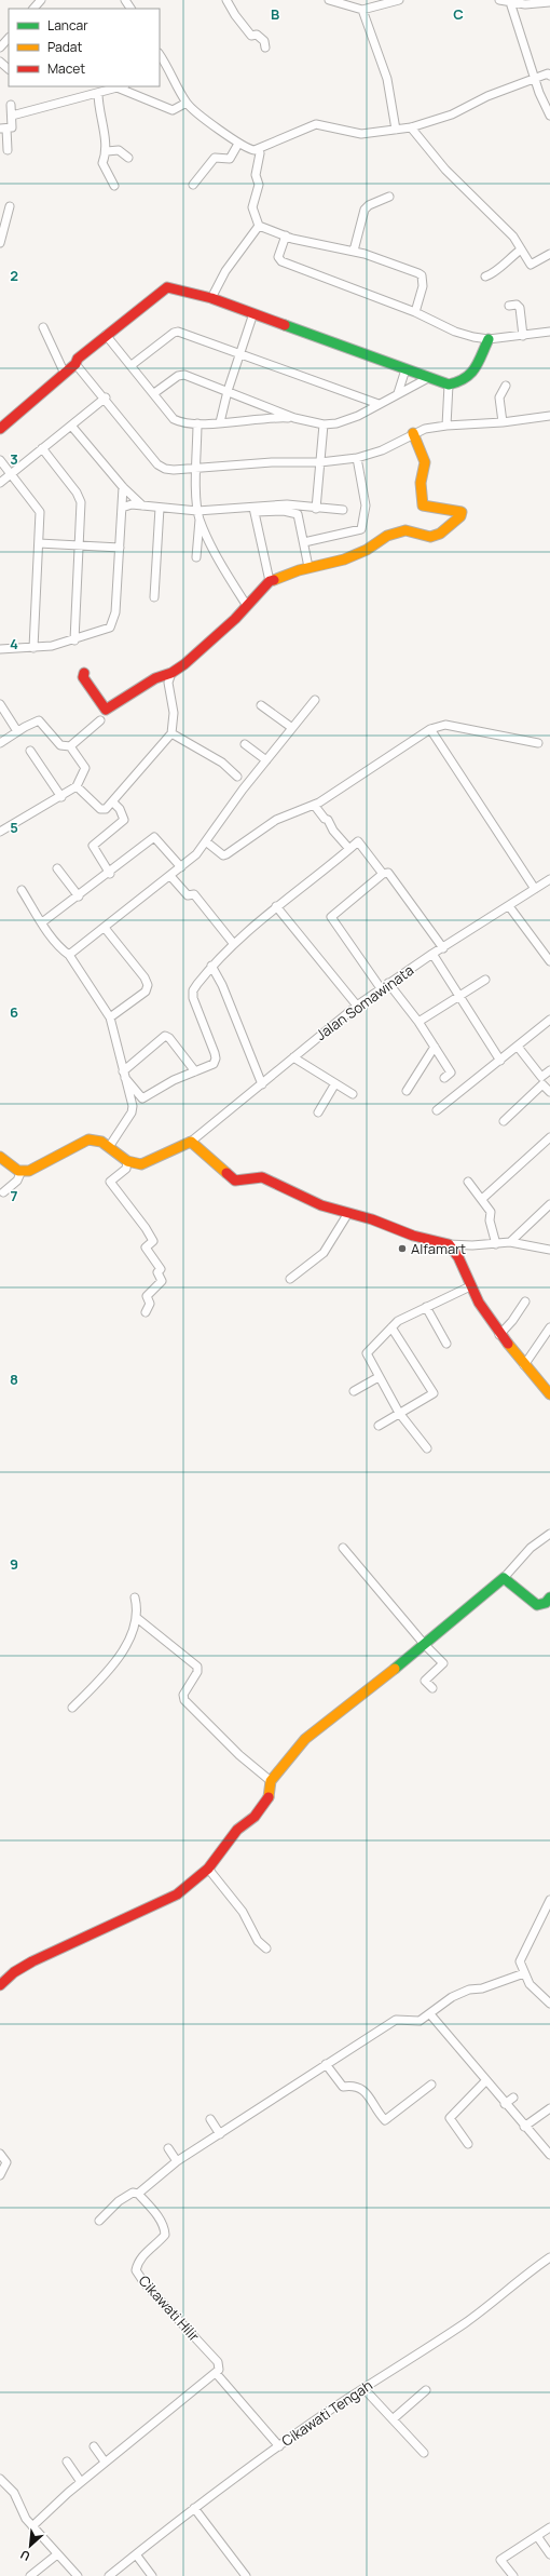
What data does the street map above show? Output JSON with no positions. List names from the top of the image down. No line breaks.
{"streets":{"street":["Jalan Somawinata","Cikawati Hilir","Cikawati Tengah"]},"places":["Alfamart"],"legend":["Lancar","Padat","Macet"],"north":"bottom left","grid":{"columns":["B","C"],"rows":["2","3","4","5","6","7","8","9"]}}
